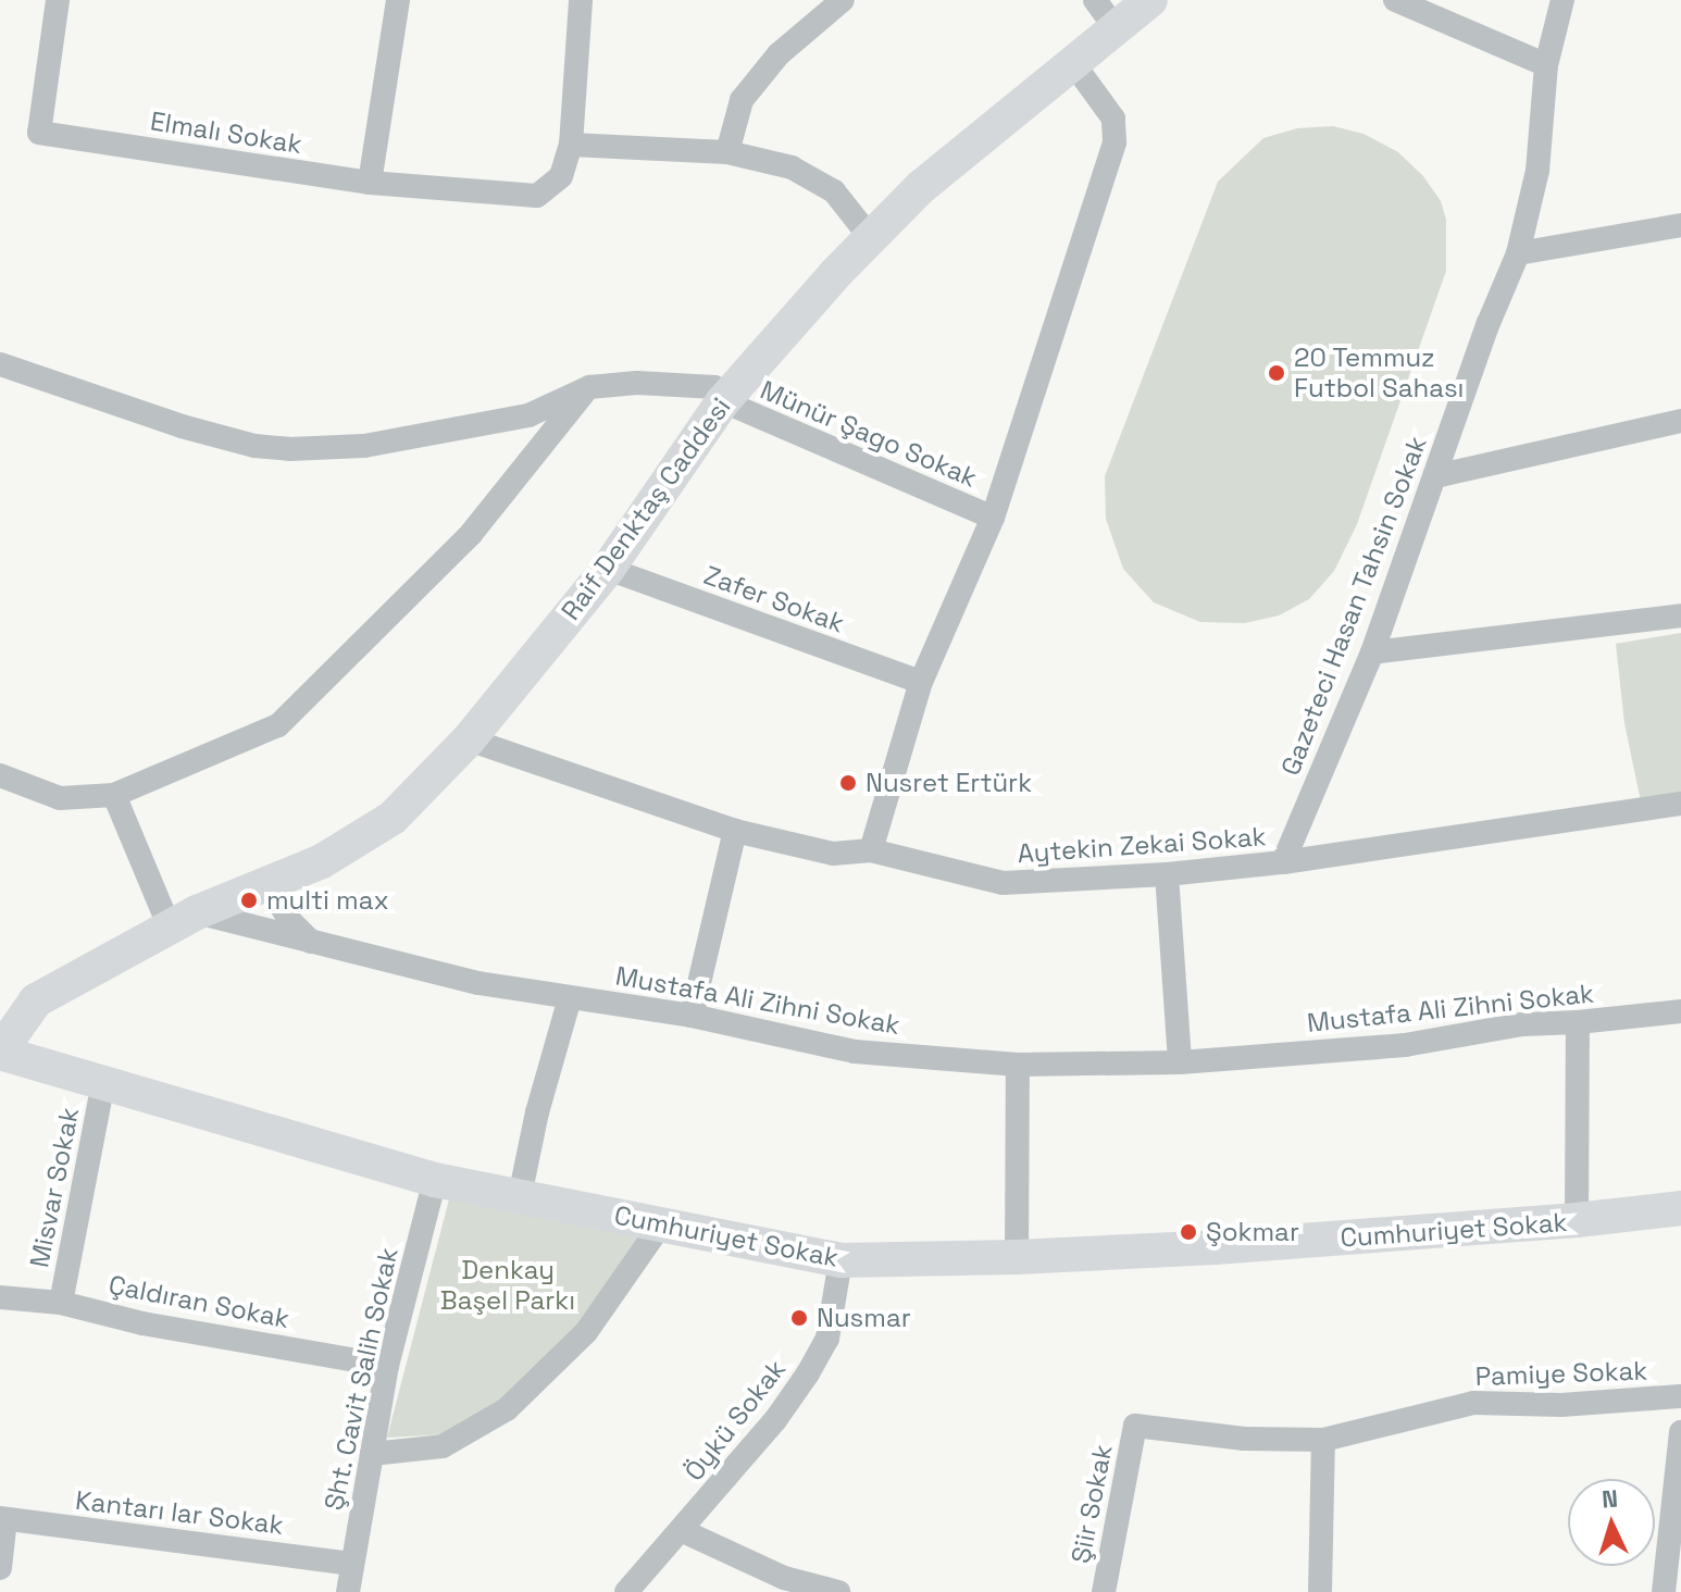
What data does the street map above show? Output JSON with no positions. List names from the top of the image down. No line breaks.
{"streets":{"street":["Elmalı Sokak","Münür Şago Sokak","Raif Denktaş Caddesi","Zafer Sokak","Gazeteci Hasan Tahsin Sokak","Aytekin Zekai Sokak","Mustafa Ali Zihni Sokak","Misvar Sokak","Cumhuriyet Sokak","Çaldıran Sokak","Pamiye Sokak","Şht. Cavit Salih Sokak","Öykü Sokak","Şiir Sokak","Kantarı lar Sokak"]},"crossings":[["Münür Şago Sokak","Raif Denktaş Caddesi"],["Raif Denktaş Caddesi","Zafer Sokak"],["Raif Denktaş Caddesi","Aytekin Zekai Sokak"],["Raif Denktaş Caddesi","Mustafa Ali Zihni Sokak"],["Raif Denktaş Caddesi","Cumhuriyet Sokak"],["Gazeteci Hasan Tahsin Sokak","Aytekin Zekai Sokak"],["Misvar Sokak","Cumhuriyet Sokak"],["Misvar Sokak","Çaldıran Sokak"],["Cumhuriyet Sokak","Şht. Cavit Salih Sokak"],["Cumhuriyet Sokak","Öykü Sokak"],["Çaldıran Sokak","Şht. Cavit Salih Sokak"],["Pamiye Sokak","Şiir Sokak"],["Şht. Cavit Salih Sokak","Kantarı lar Sokak"]],"parks":["Denkay Başel Parkı"],"places":["20 Temmuz Futbol Sahası","Nusret Ertürk","multi max","Şokmar","Nusmar"],"north":"top"}
